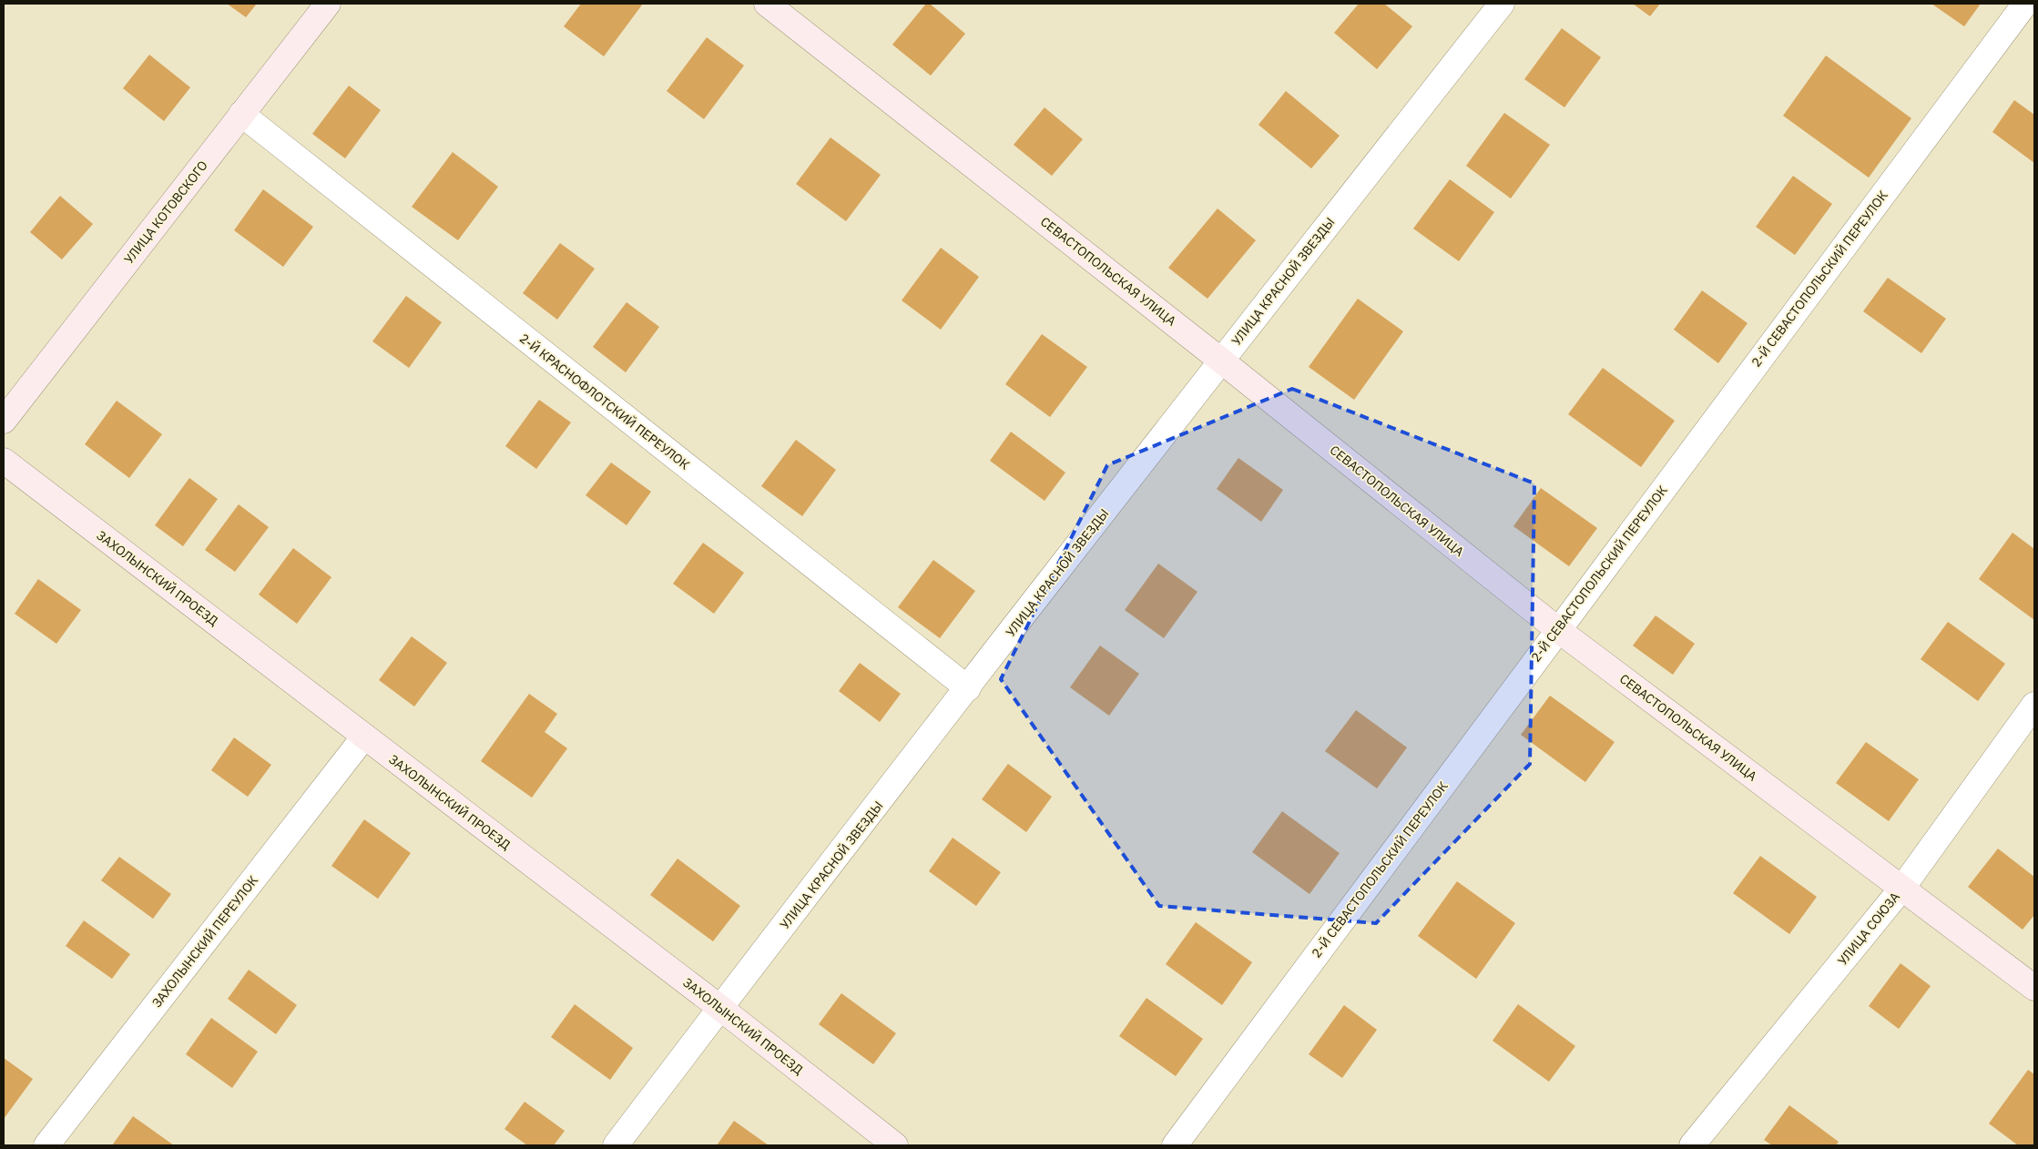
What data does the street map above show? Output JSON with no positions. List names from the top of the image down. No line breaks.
{"streets":{"street":["УЛИЦА КОТОВСКОГО","СЕВАСТОПОЛЬСКАЯ УЛИЦА","2-Й СЕВАСТОПОЛЬСКИЙ ПЕРЕУЛОК","УЛИЦА КРАСНОЙ ЗВЕЗДЫ","2-Й КРАСНОФЛОТСКИЙ ПЕРЕУЛОК","ЗАХОЛЫНСКИЙ ПРОЕЗД","УЛИЦА СОЮЗА","ЗАХОЛЫНСКИЙ ПЕРЕУЛОК"]},"crossings":[["УЛИЦА КОТОВСКОГО","2-Й КРАСНОФЛОТСКИЙ ПЕРЕУЛОК"],["СЕВАСТОПОЛЬСКАЯ УЛИЦА","2-Й СЕВАСТОПОЛЬСКИЙ ПЕРЕУЛОК"],["СЕВАСТОПОЛЬСКАЯ УЛИЦА","УЛИЦА КРАСНОЙ ЗВЕЗДЫ"],["СЕВАСТОПОЛЬСКАЯ УЛИЦА","УЛИЦА СОЮЗА"],["УЛИЦА КРАСНОЙ ЗВЕЗДЫ","2-Й КРАСНОФЛОТСКИЙ ПЕРЕУЛОК"],["УЛИЦА КРАСНОЙ ЗВЕЗДЫ","ЗАХОЛЫНСКИЙ ПРОЕЗД"],["ЗАХОЛЫНСКИЙ ПРОЕЗД","ЗАХОЛЫНСКИЙ ПЕРЕУЛОК"]]}
